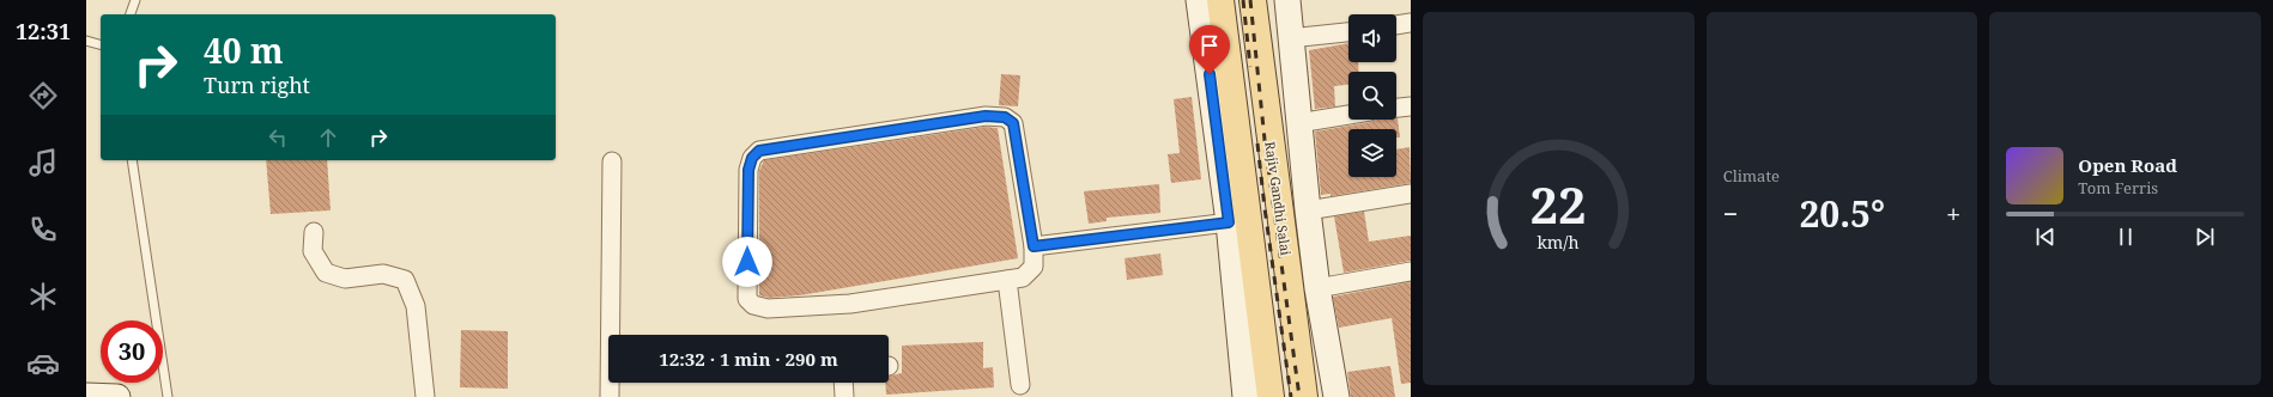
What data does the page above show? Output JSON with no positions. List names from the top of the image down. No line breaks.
{"streets":{"main road":["Rajiv Gandhi Salai"]},"page":{"tabs":"12:31","tile":"Climate","turn":["40 m","Turn right"],"song":["Open Road","Tom Ferris"],"heat":["−","20.5°","+"],"limit":"30","trip":"12:32 · 1 min · 290 m","gauge":["22","km/h"]}}
